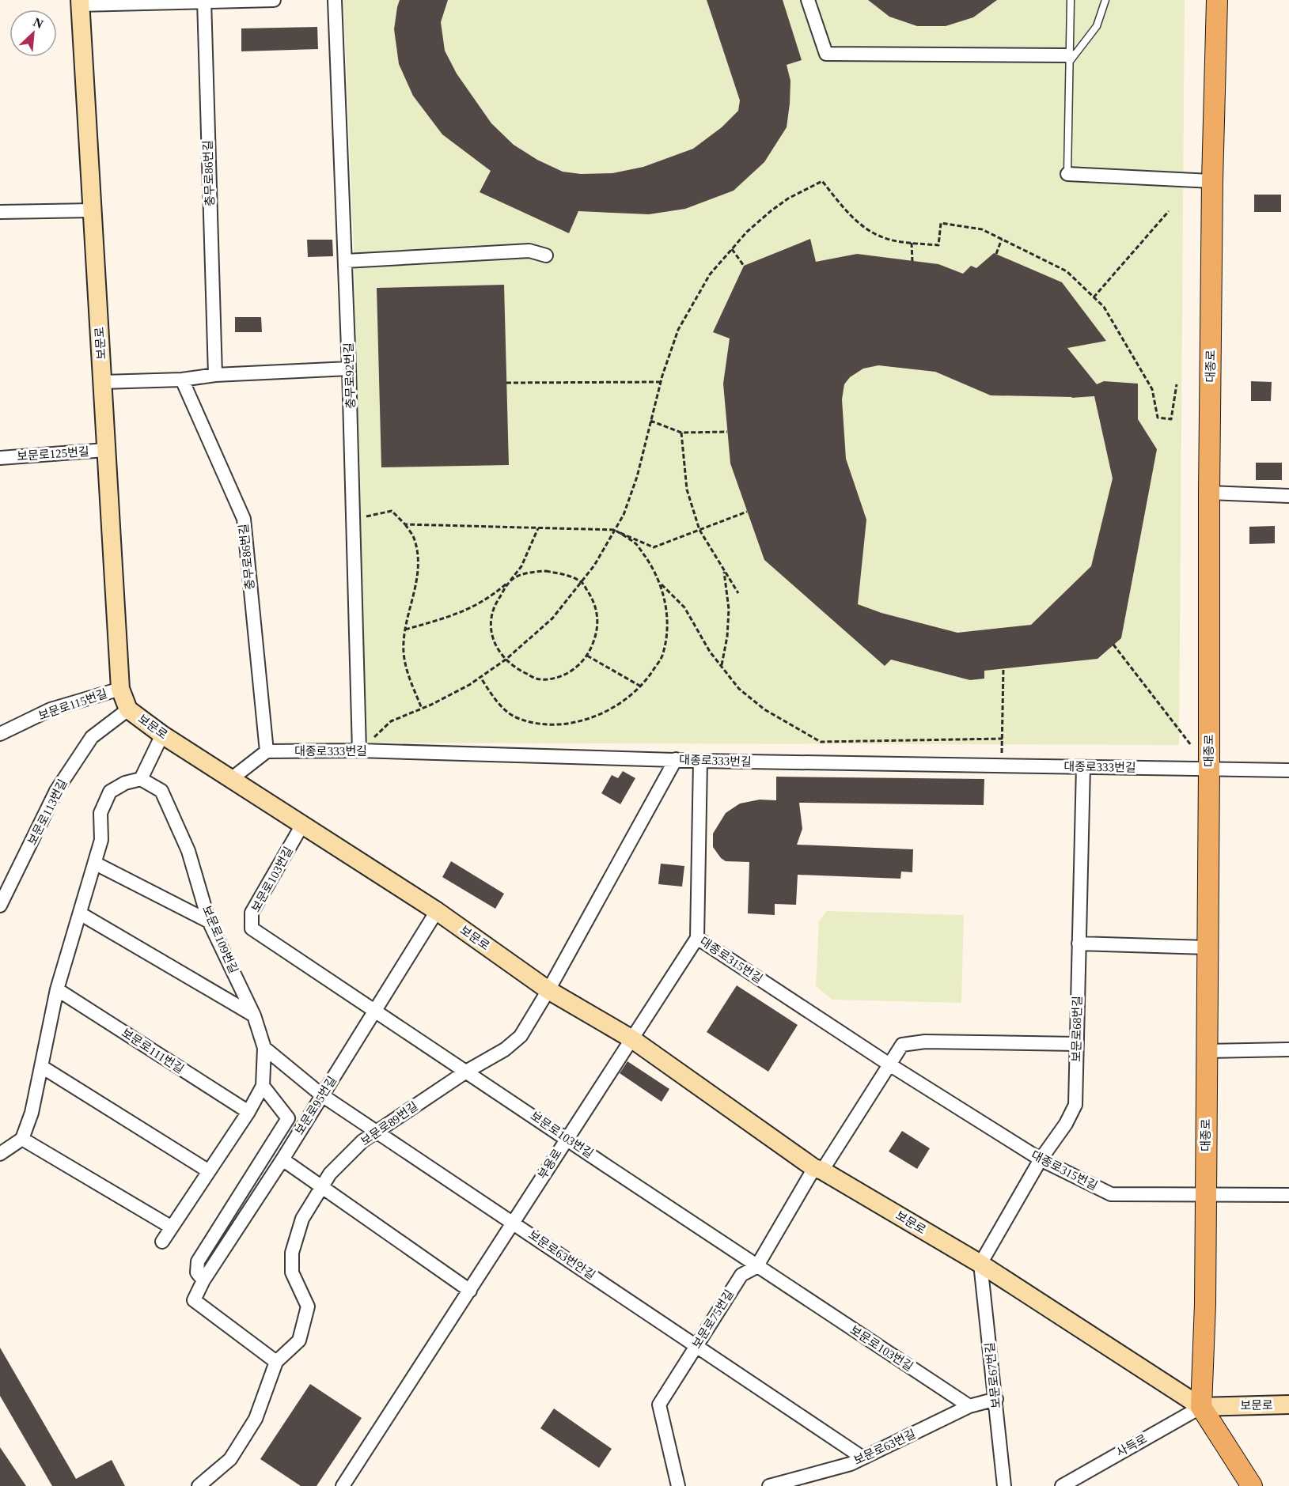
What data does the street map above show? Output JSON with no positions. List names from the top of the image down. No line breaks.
{"streets":{"main road":["보문로","대종로"],"street":["충무로86번길","충무로92번길","보문로125번길","보문로115번길","대종로333번길","보문로113번길","보문로103번길","보문로109번길","대종로315번길","보문로68번길","보문로111번길","보문로95번길","보문로89번길","부용로","보문로63번안길","보문로75번길","보문로67번길","사득로","보문로63번길"]},"crossings":[["충무로86번길","대종로333번길"],["보문로","대종로"],["보문로","보문로125번길"],["보문로","보문로115번길"],["보문로","보문로113번길"],["보문로","보문로103번길"],["보문로","보문로68번길"],["보문로","보문로95번길"],["보문로","보문로89번길"],["보문로","부용로"],["보문로","보문로75번길"],["보문로","보문로67번길"],["보문로","사득로"],["대종로","대종로333번길"],["대종로","대종로315번길"],["대종로","사득로"],["충무로92번길","대종로333번길"],["대종로333번길","대종로315번길"],["대종로333번길","보문로68번길"],["보문로103번길","보문로95번길"],["보문로103번길","보문로89번길"],["보문로103번길","부용로"],["보문로103번길","보문로75번길"],["보문로103번길","보문로63번길"],["보문로109번길","보문로111번길"],["보문로109번길","보문로63번안길"],["대종로315번길","보문로68번길"],["대종로315번길","부용로"],["대종로315번길","보문로75번길"],["보문로68번길","보문로67번길"],["보문로95번길","보문로89번길"],["보문로95번길","보문로63번안길"],["보문로89번길","보문로63번안길"],["부용로","보문로63번안길"],["보문로63번안길","보문로75번길"],["보문로63번안길","보문로63번길"],["보문로67번길","보문로63번길"]],"north":"top right"}
